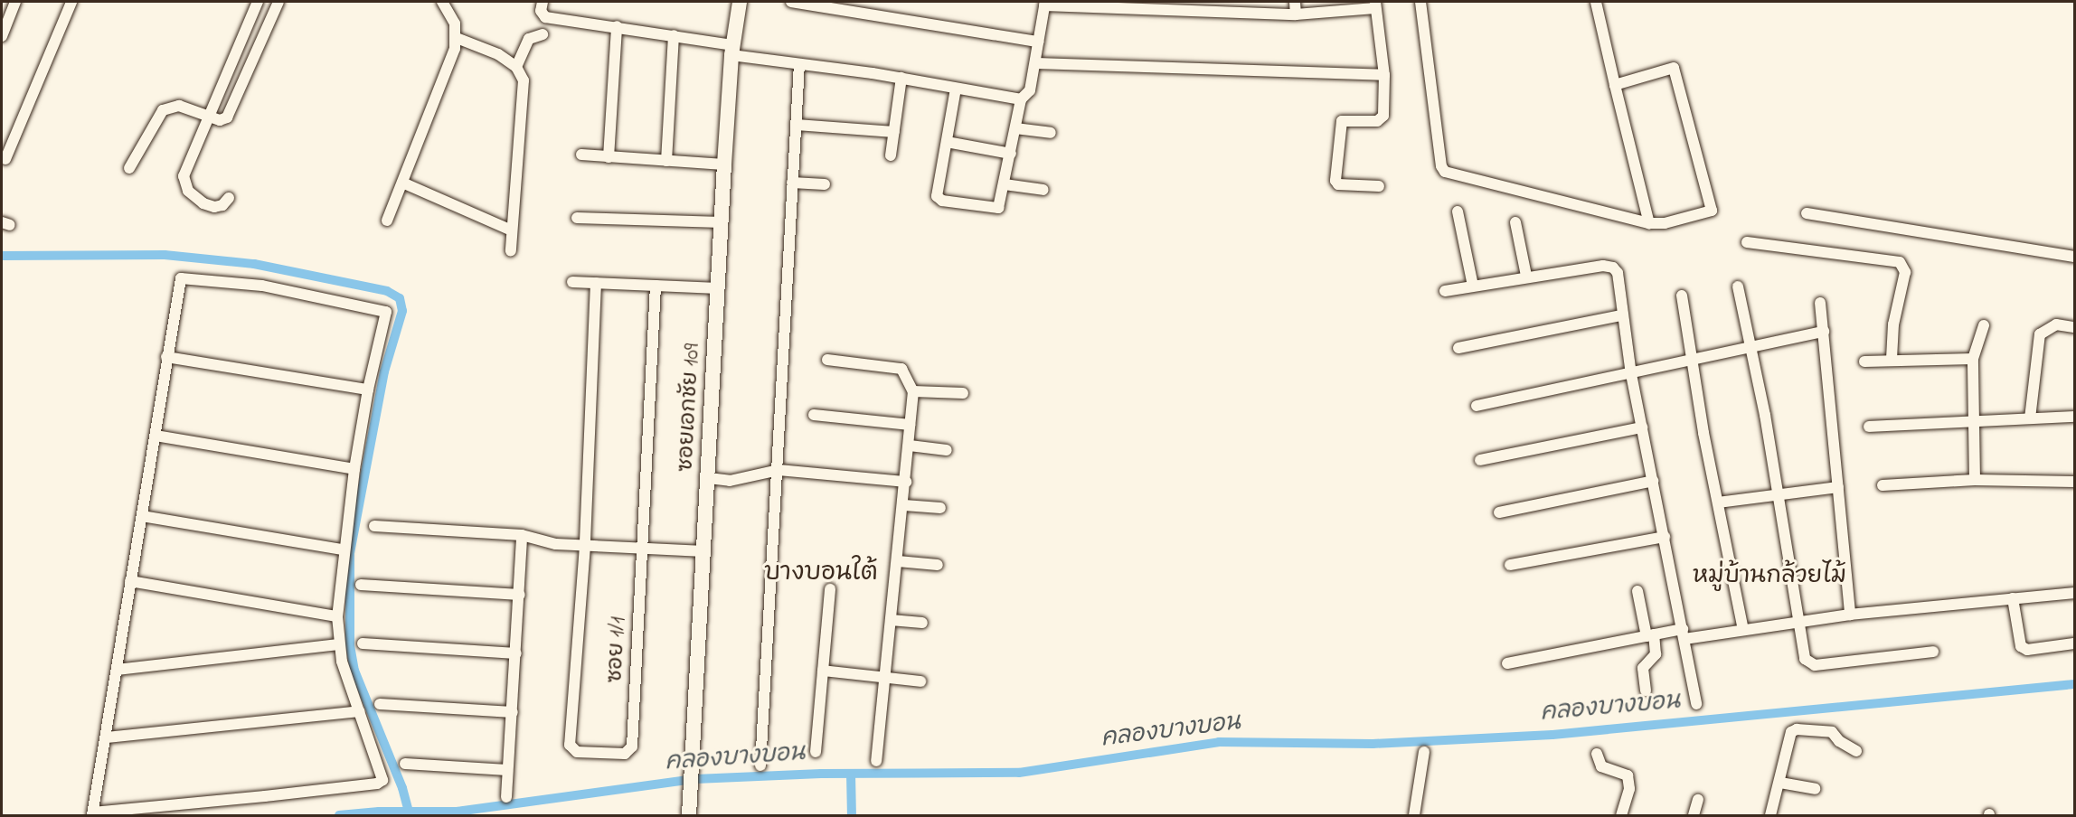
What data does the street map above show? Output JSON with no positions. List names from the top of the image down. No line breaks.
{"streets":{"street":["ซอยเอกชัย 109","ซอย 1/1"]},"districts":["บางบอนใต้","หมู่บ้านกล้วยไม้"],"water":["คลองบางบอน"]}
